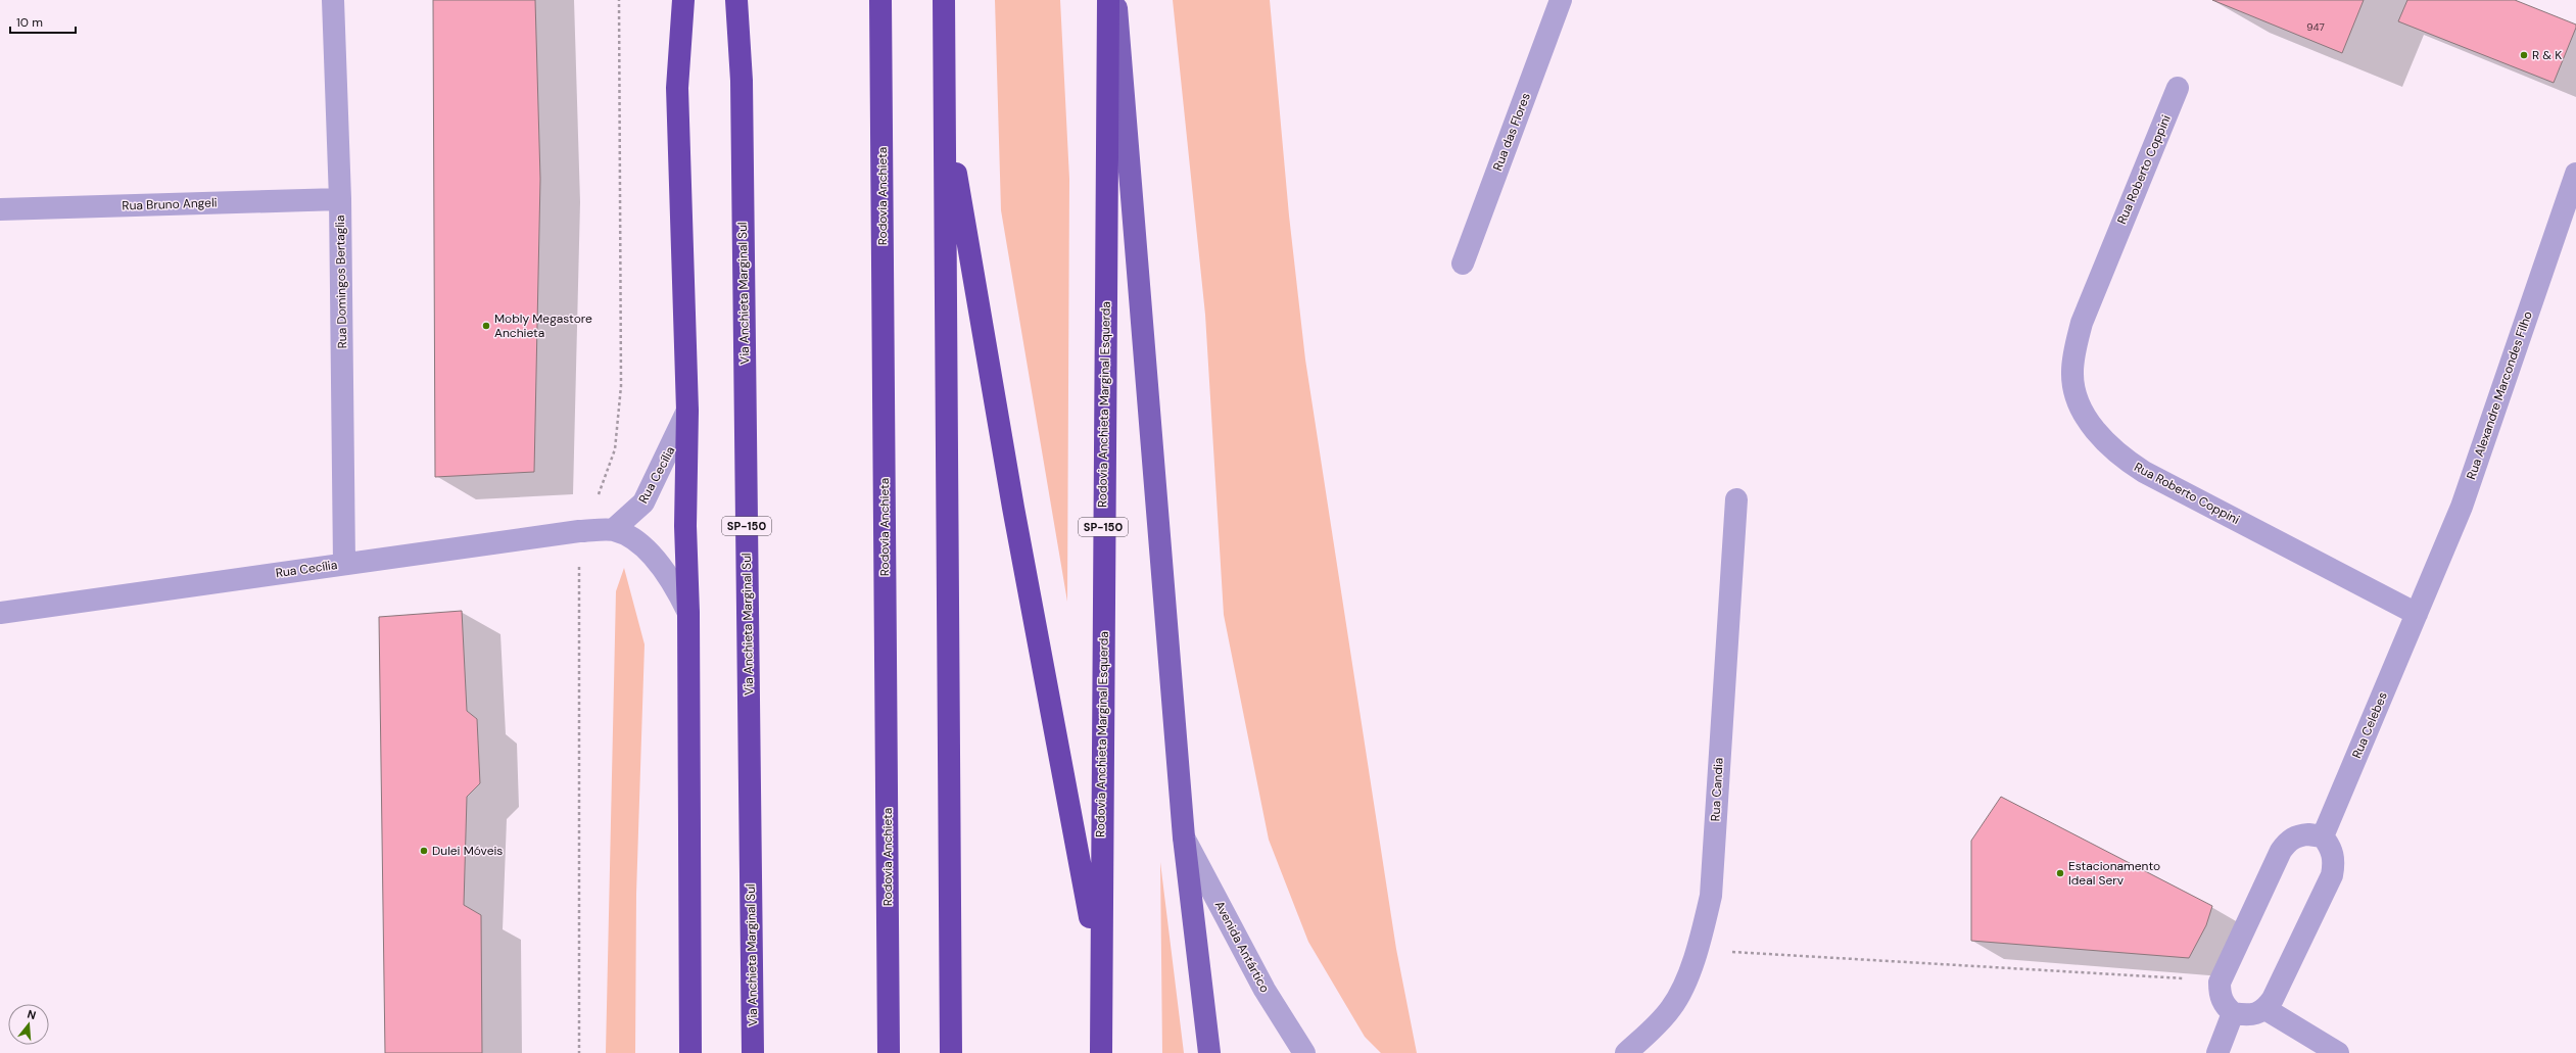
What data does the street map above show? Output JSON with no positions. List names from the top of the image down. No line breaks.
{"streets":{"highway":["Rodovia Anchieta","Via Anchieta Marginal Sul","Rodovia Anchieta Marginal Esquerda","SP-150"],"street":["Rua das Flores","Rua Roberto Coppini","Rua Bruno Angeli","Rua Domingos Bertaglia","Rua Alexandre Marcondes Filho","Rua Cecília","Rua Celebes","Rua Candia","Avenida Antártico"]},"crossings":[["Rua Roberto Coppini","Rua Alexandre Marcondes Filho"],["Rua Roberto Coppini","Rua Celebes"],["Rua Bruno Angeli","Rua Domingos Bertaglia"],["Rua Domingos Bertaglia","Rua Cecília"],["Rua Alexandre Marcondes Filho","Rua Celebes"]],"places":["R & K","Mobly Megastore Anchieta","Dulei Móveis","Estacionamento Ideal Serv"],"house_numbers":["947"],"scale_bar":"10 m","north":"top"}
